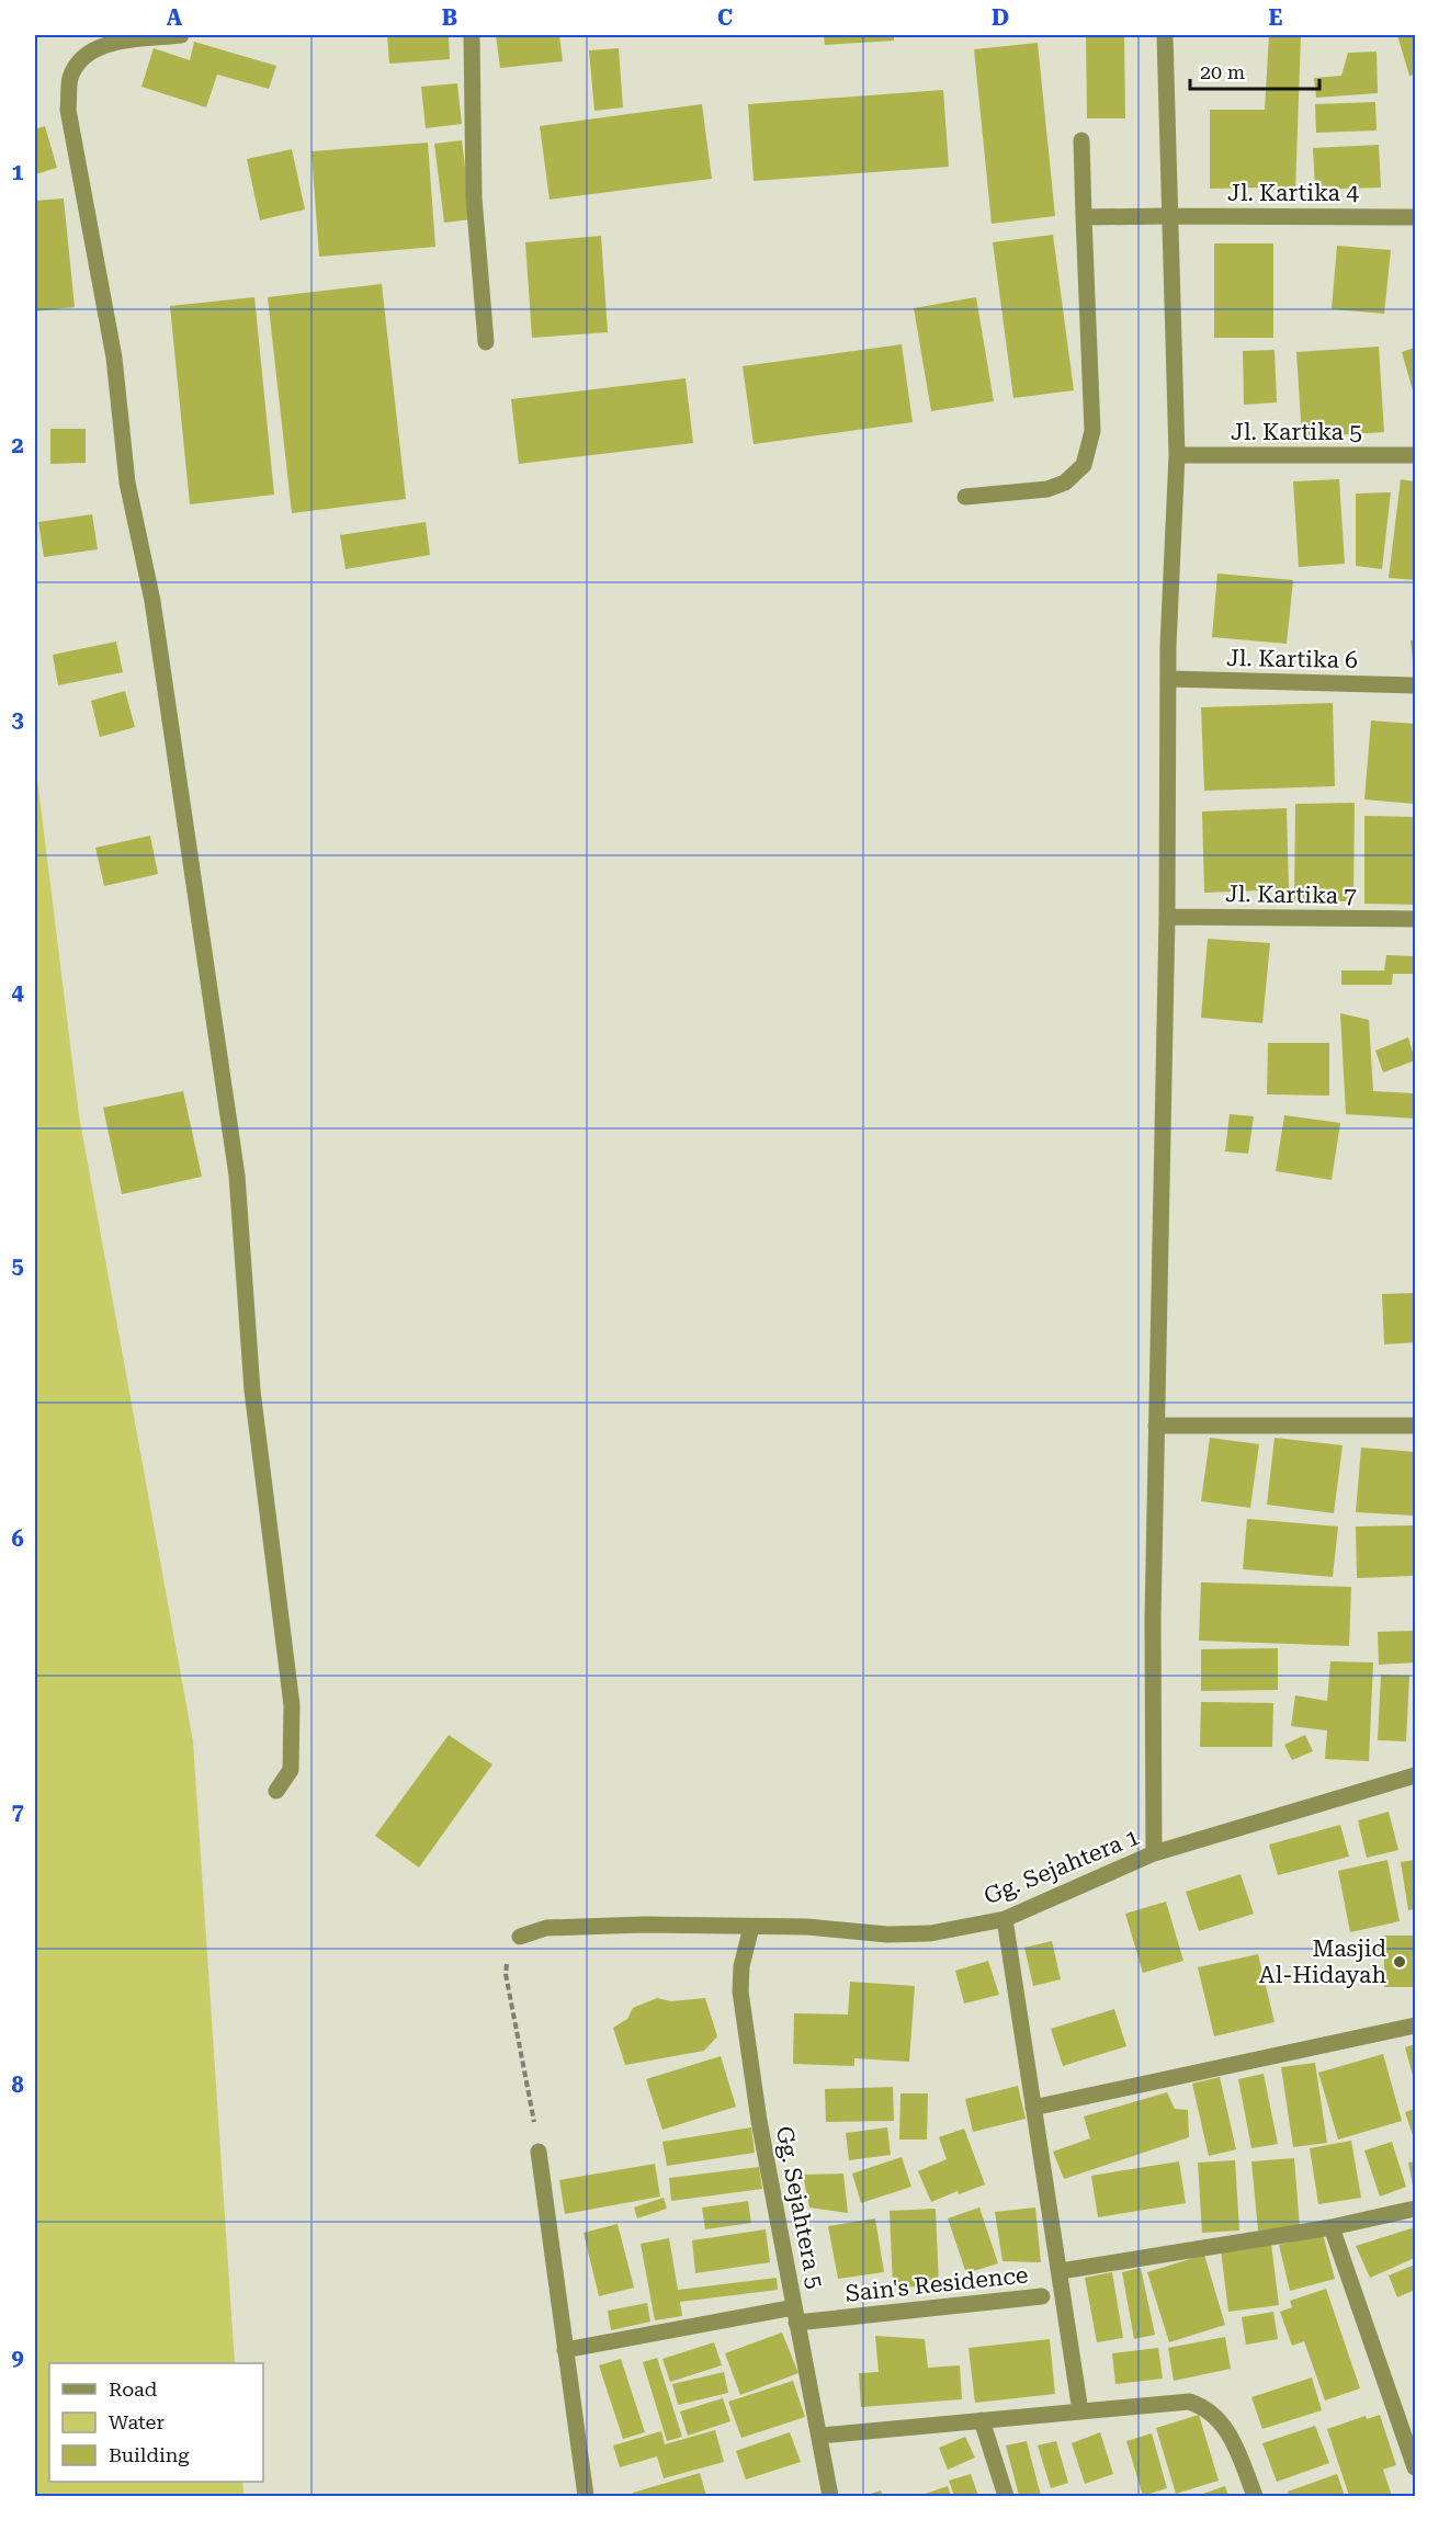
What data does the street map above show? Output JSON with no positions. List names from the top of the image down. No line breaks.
{"streets":{"street":["Jl. Kartika 4","Jl. Kartika 5","Jl. Kartika 6","Jl. Kartika 7","Gg. Sejahtera 1","Gg. Sejahtera 5","Sain's Residence"]},"crossings":[["Gg. Sejahtera 1","Gg. Sejahtera 5"],["Gg. Sejahtera 5","Sain's Residence"]],"places":["Masjid Al-Hidayah"],"legend":["Road","Water","Building"],"scale_bar":"20 m","grid":{"columns":["A","B","C","D","E"],"rows":["1","2","3","4","5","6","7","8","9"]}}
